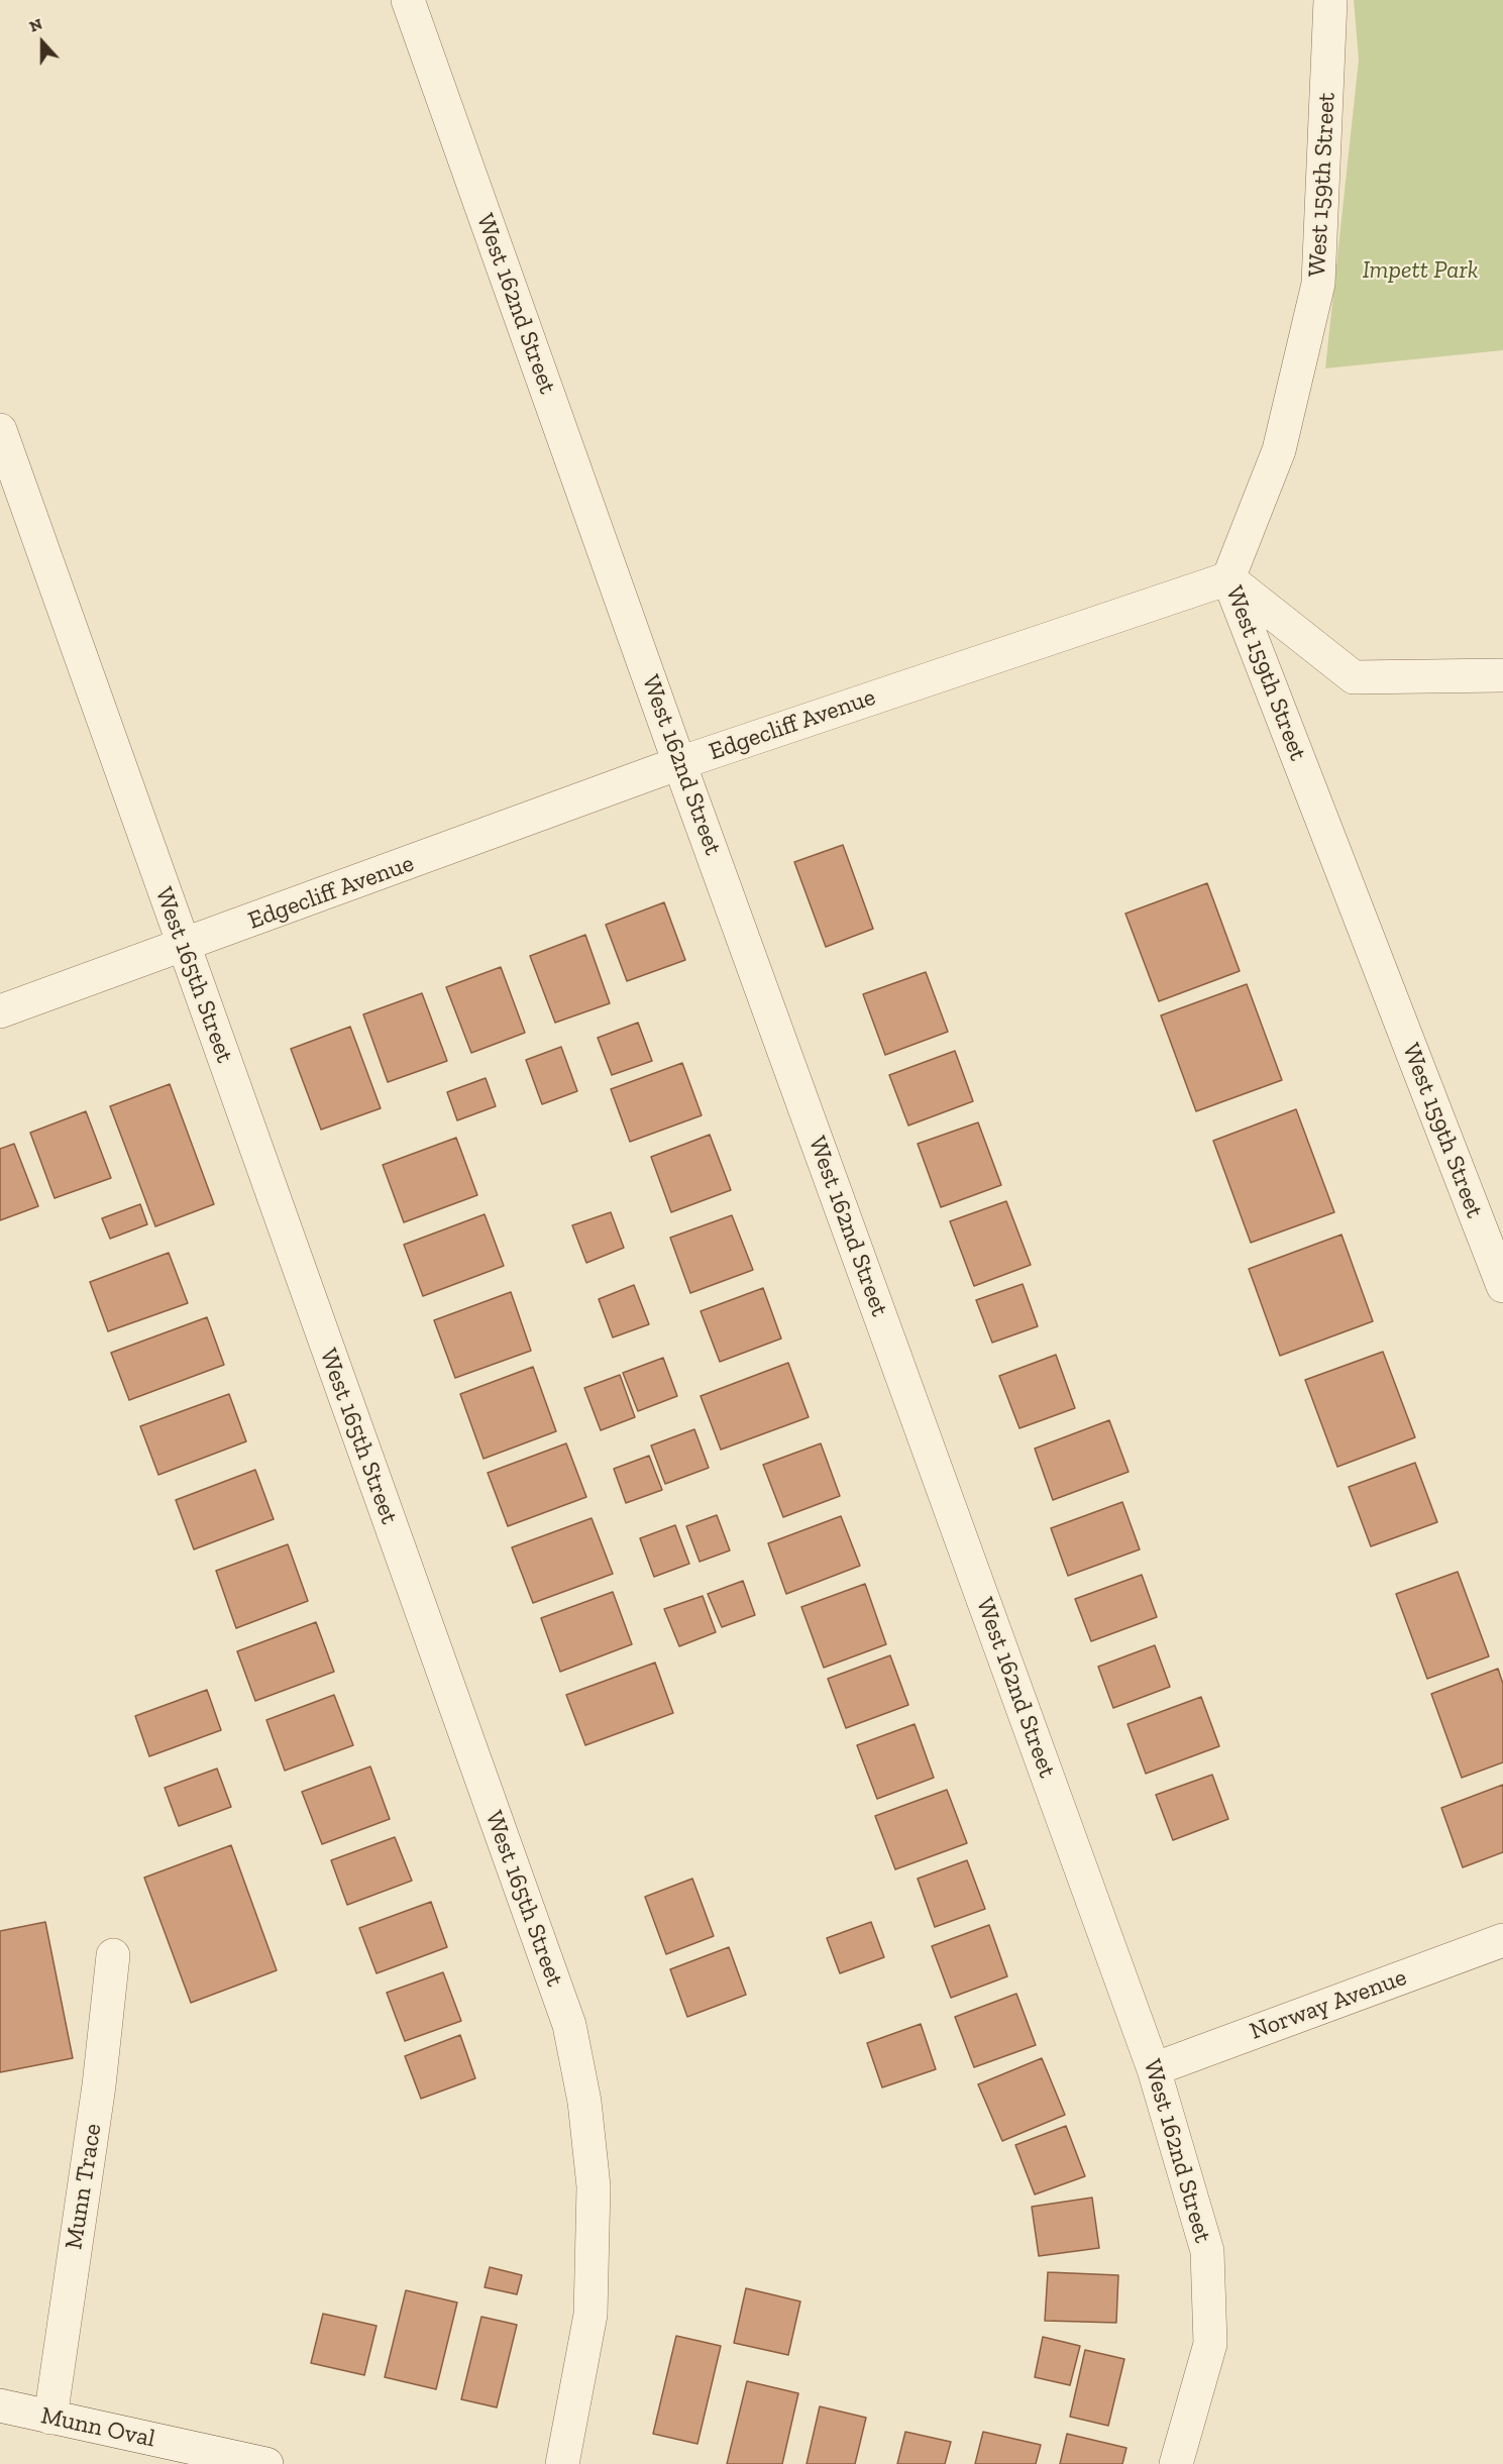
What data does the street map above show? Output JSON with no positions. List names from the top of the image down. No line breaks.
{"streets":{"street":["West 159th Street","West 162nd Street","Edgecliff Avenue","West 165th Street","Norway Avenue","Munn Trace","Munn Oval"]},"crossings":[["West 159th Street","Edgecliff Avenue"],["West 162nd Street","Edgecliff Avenue"],["West 162nd Street","Norway Avenue"],["Edgecliff Avenue","West 165th Street"],["Munn Trace","Munn Oval"]],"parks":["Impett Park"],"north":"top"}
